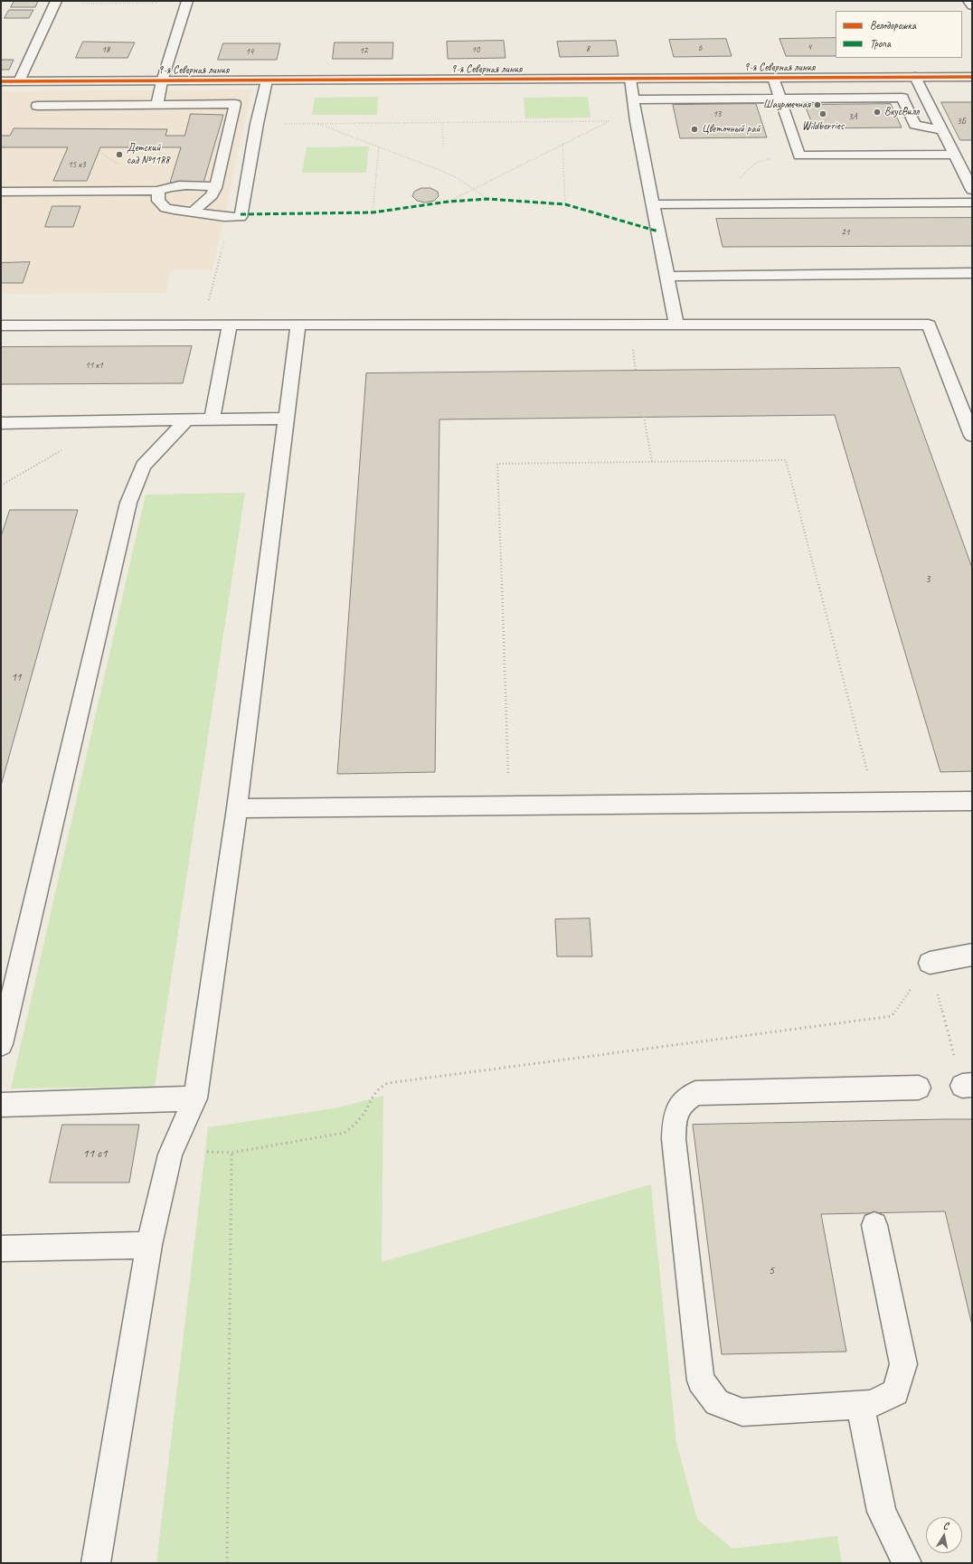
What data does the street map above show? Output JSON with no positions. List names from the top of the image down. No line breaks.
{"streets":{"street":["9-я Северная линия"]},"places":["Шаурмечная","ВкусВилл","Wildberries","Цветочный рай","Детский сад №1188"],"house_numbers":["4","6","8","18","10","12","14","13","3А","3Б","15 к3","21","11 к1","3","11","11 с1","5"],"legend":["Велодорожка","Тропа"],"north":"top"}
